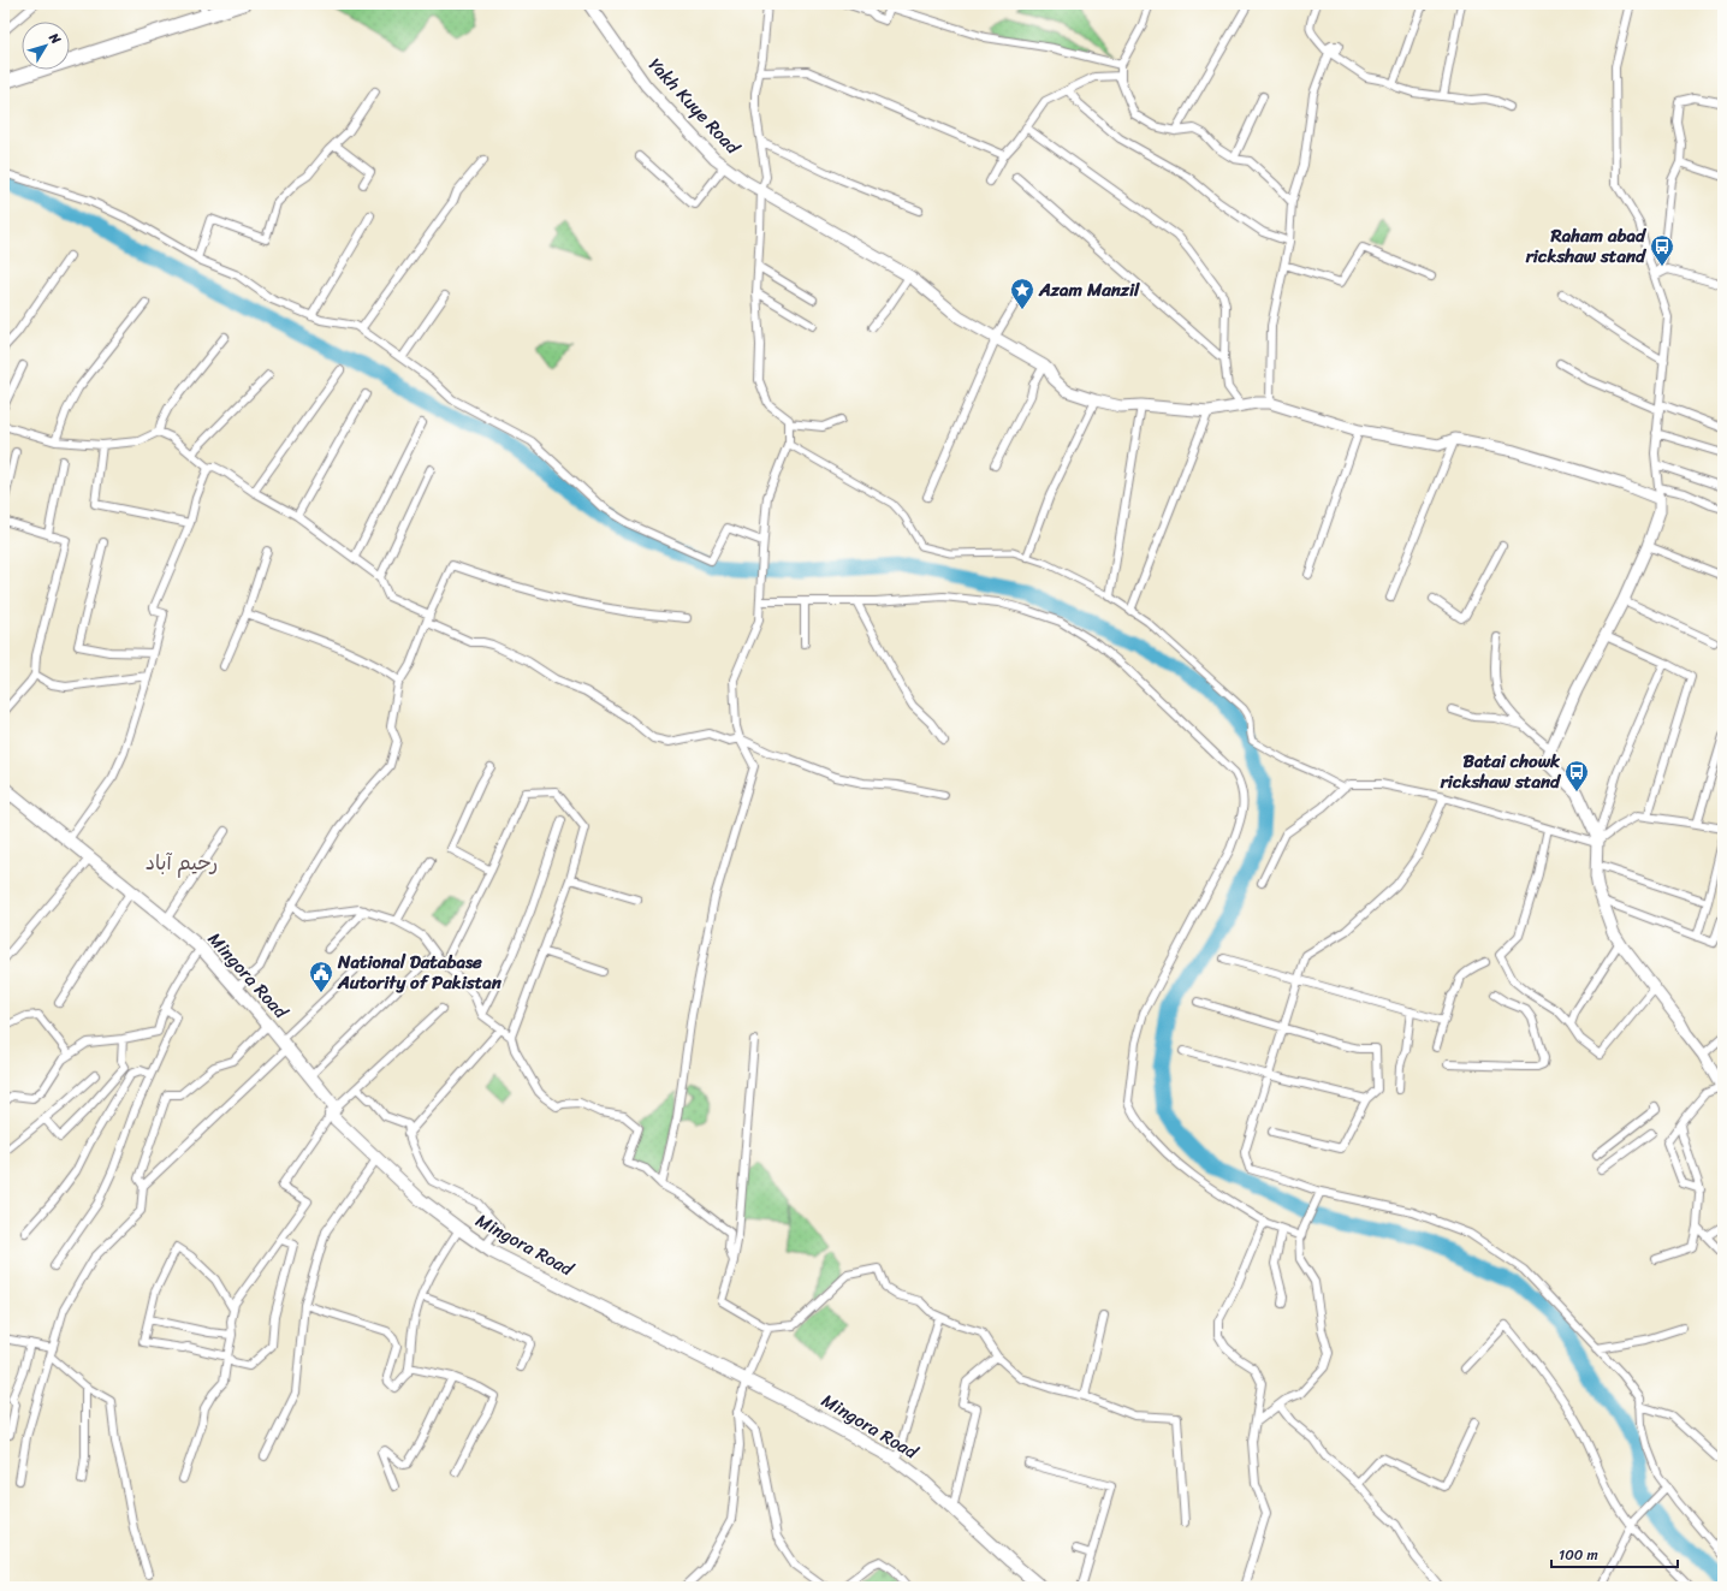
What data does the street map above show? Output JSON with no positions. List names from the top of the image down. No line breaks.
{"streets":{"main road":["Yakh Kuye Road","Mingora Road"]},"districts":["رحیم آباد"],"places":{"bus stop":["Raham abad rickshaw stand","Batai chowk rickshaw stand"],"place":["Azam Manzil"],"public building":["National Database Autority of Pakistan"]},"scale_bar":"100 m","north":"top right"}
